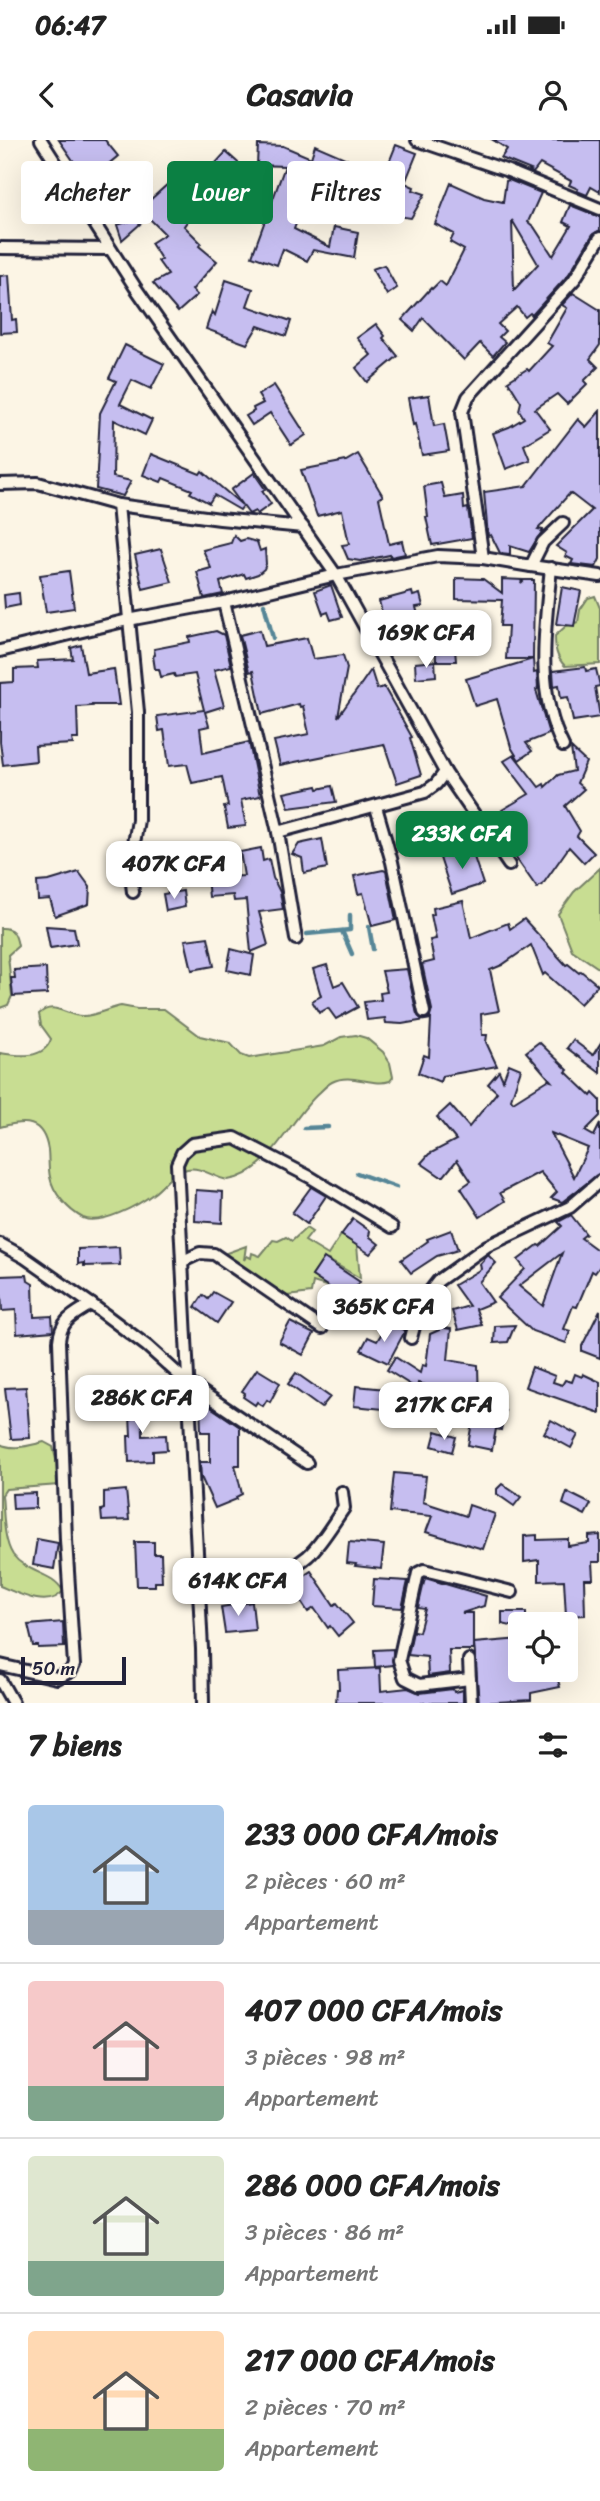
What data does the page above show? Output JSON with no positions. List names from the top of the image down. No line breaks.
{"scale_bar":"50 m","page":{"status":"06:47","header":"Casavia","chip":["Acheter","Louer","Filtres"],"price":["169K CFA","233K CFA","407K CFA","365K CFA","286K CFA","217K CFA","614K CFA"],"scale":"50 m","heading":"7 biens","list":[{"name":"233 000 CFA/mois","note":"2 pièces · 60 m² · Appartement"},{"name":"407 000 CFA/mois","note":"3 pièces · 98 m² · Appartement"},{"name":"286 000 CFA/mois","note":"3 pièces · 86 m² · Appartement"},{"name":"217 000 CFA/mois","note":"2 pièces · 70 m² · Appartement"}]}}
